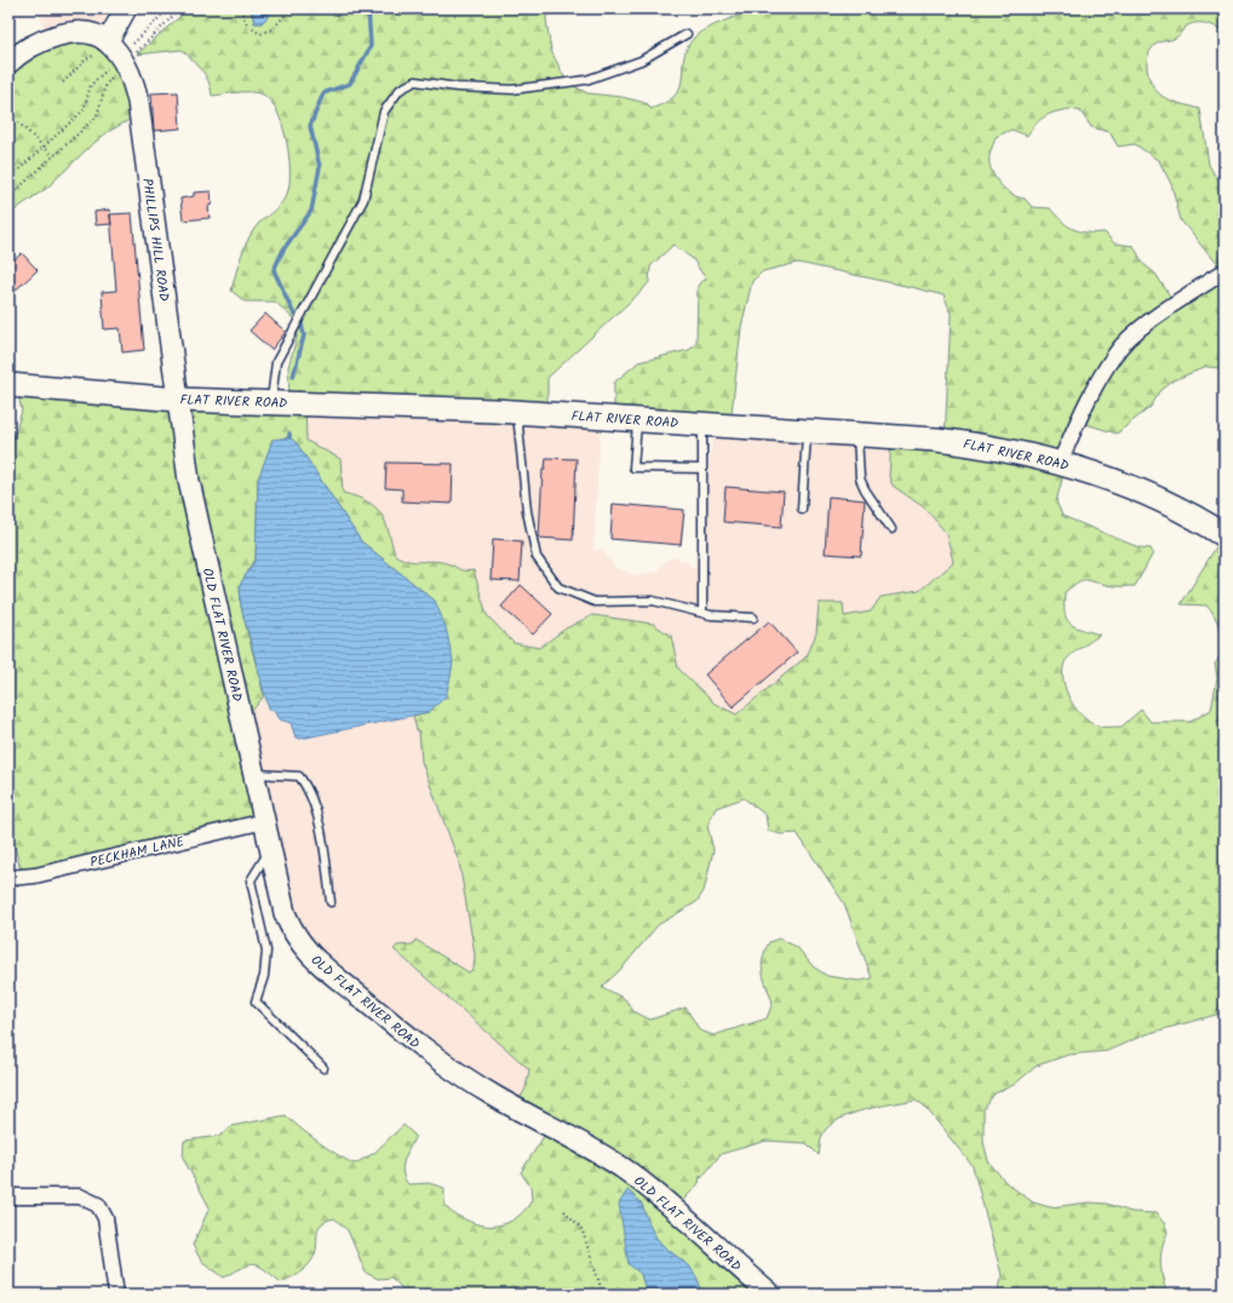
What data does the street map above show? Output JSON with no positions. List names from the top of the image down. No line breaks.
{"streets":{"main road":["FLAT RIVER ROAD"],"street":["PHILLIPS HILL ROAD","OLD FLAT RIVER ROAD","PECKHAM LANE"]},"crossings":[["PHILLIPS HILL ROAD","FLAT RIVER ROAD"],["PHILLIPS HILL ROAD","OLD FLAT RIVER ROAD"],["FLAT RIVER ROAD","OLD FLAT RIVER ROAD"],["OLD FLAT RIVER ROAD","PECKHAM LANE"]]}
